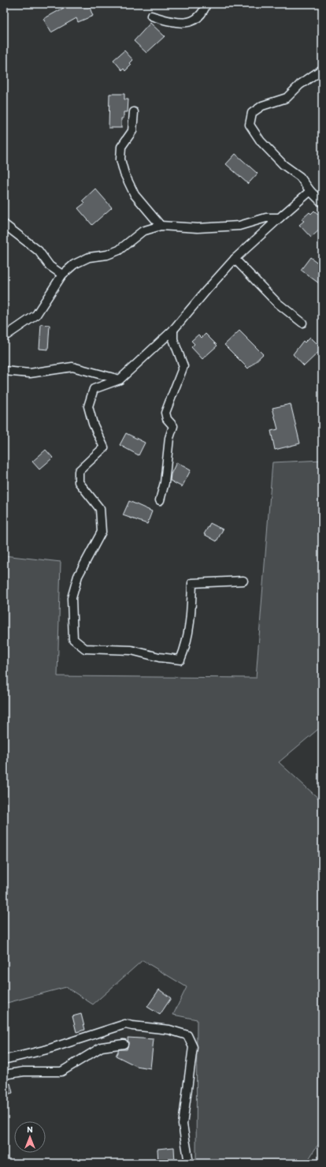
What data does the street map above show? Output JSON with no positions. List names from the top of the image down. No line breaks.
{"north":"top"}
